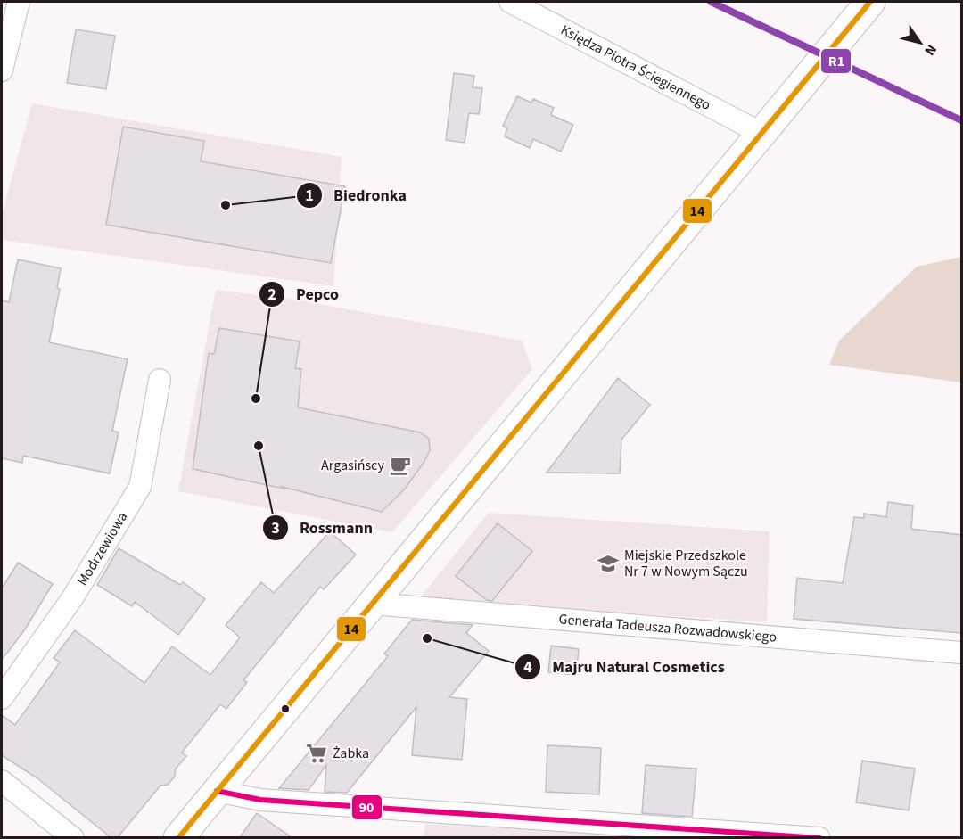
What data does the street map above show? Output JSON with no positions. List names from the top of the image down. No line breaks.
{"streets":{"street":["Księdza Piotra Ściegiennego","Modrzewiowa","Generała Tadeusza Rozwadowskiego"]},"places":{"other":["Biedronka","Pepco","Rossmann","Majru Natural Cosmetics"],"cafe":["Argasińscy"],"school or university":["Miejskie Przedszkole Nr 7 w Nowym Sączu"],"supermarket":["Żabka"]},"lines":["transit line R1","transit line 14","transit line 90"],"north":"bottom right"}
